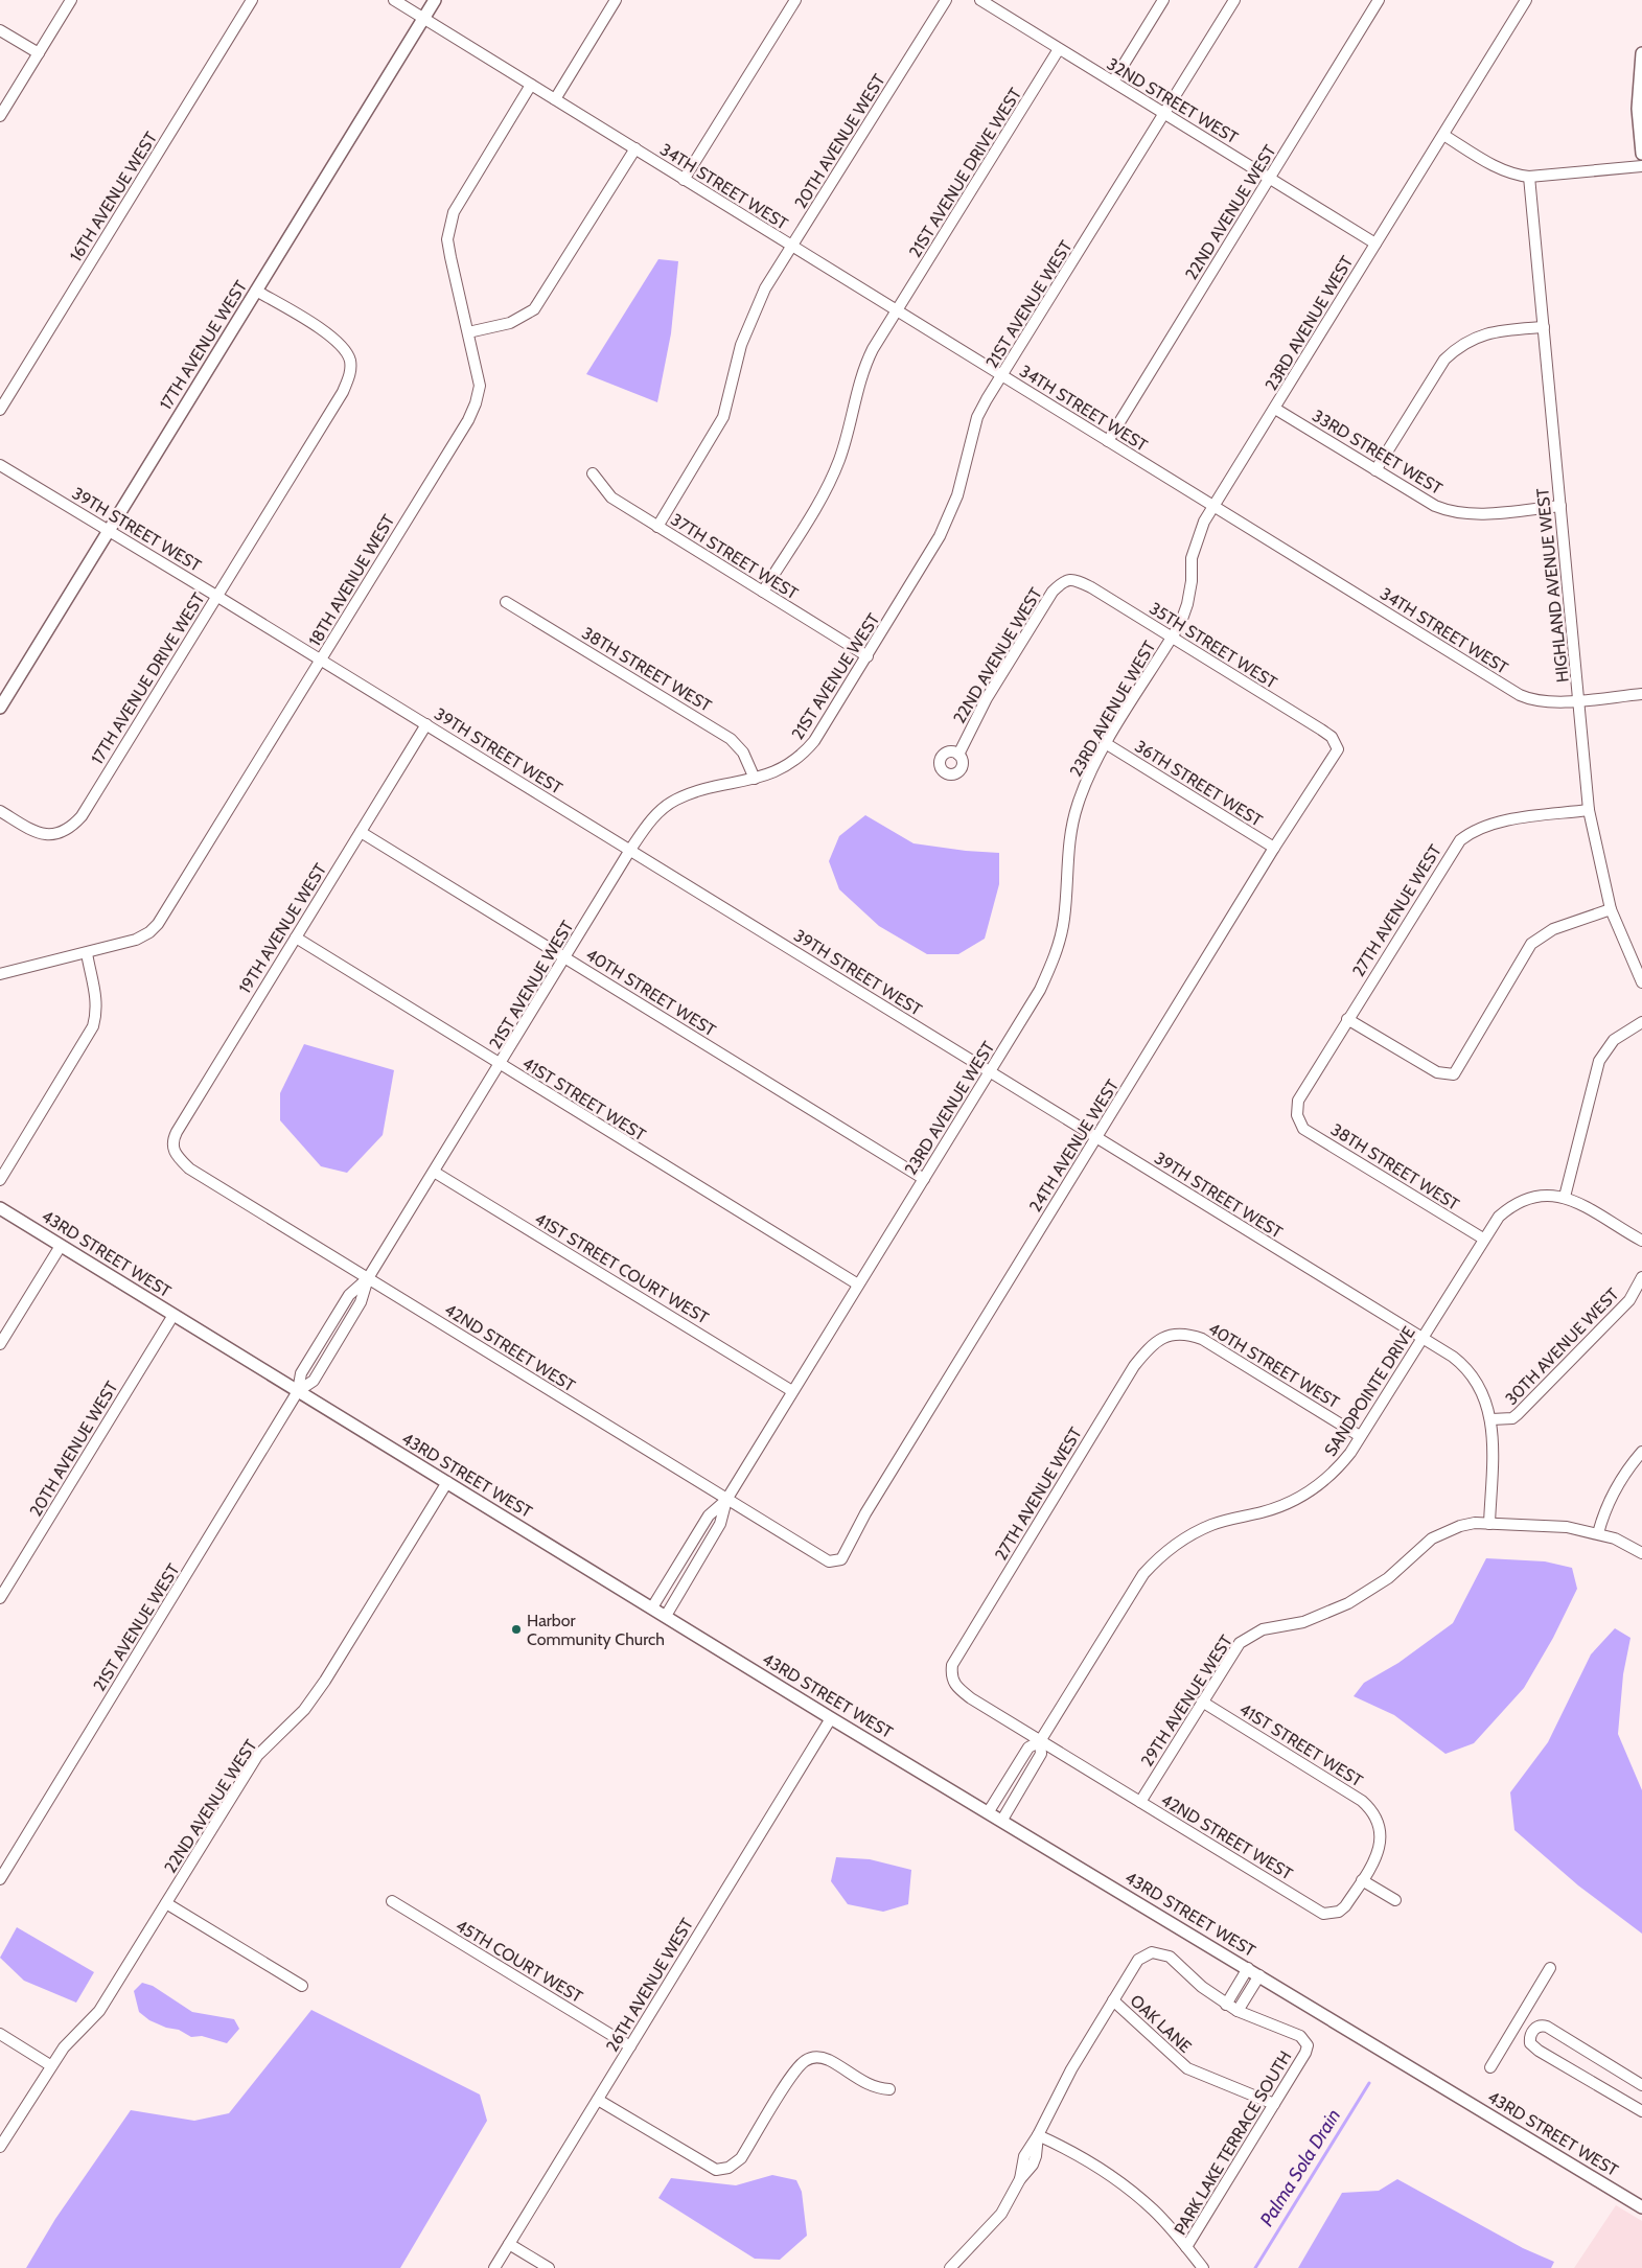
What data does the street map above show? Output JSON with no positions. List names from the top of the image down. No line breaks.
{"streets":{"street":["32ND STREET WEST","20TH AVENUE WEST","21ST AVENUE DRIVE WEST","34TH STREET WEST","16TH AVENUE WEST","22ND AVENUE WEST","21ST AVENUE WEST","23RD AVENUE WEST","17TH AVENUE WEST","33RD STREET WEST","39TH STREET WEST","37TH STREET WEST","18TH AVENUE WEST","HIGHLAND AVENUE WEST","35TH STREET WEST","38TH STREET WEST","17TH AVENUE DRIVE WEST","36TH STREET WEST","27TH AVENUE WEST","19TH AVENUE WEST","40TH STREET WEST","41ST STREET WEST","24TH AVENUE WEST","43RD STREET WEST","41ST STREET COURT WEST","30TH AVENUE WEST","42ND STREET WEST","SANDPOINTE DRIVE","29TH AVENUE WEST","45TH COURT WEST","26TH AVENUE WEST","OAK LANE","PARK LAKE TERRACE SOUTH"]},"crossings":[["32ND STREET WEST","21ST AVENUE DRIVE WEST"],["32ND STREET WEST","22ND AVENUE WEST"],["32ND STREET WEST","21ST AVENUE WEST"],["32ND STREET WEST","23RD AVENUE WEST"],["20TH AVENUE WEST","34TH STREET WEST"],["20TH AVENUE WEST","37TH STREET WEST"],["20TH AVENUE WEST","43RD STREET WEST"],["21ST AVENUE DRIVE WEST","34TH STREET WEST"],["21ST AVENUE DRIVE WEST","37TH STREET WEST"],["34TH STREET WEST","22ND AVENUE WEST"],["34TH STREET WEST","21ST AVENUE WEST"],["34TH STREET WEST","23RD AVENUE WEST"],["34TH STREET WEST","17TH AVENUE WEST"],["34TH STREET WEST","18TH AVENUE WEST"],["34TH STREET WEST","HIGHLAND AVENUE WEST"],["22ND AVENUE WEST","35TH STREET WEST"],["22ND AVENUE WEST","43RD STREET WEST"],["21ST AVENUE WEST","39TH STREET WEST"],["21ST AVENUE WEST","37TH STREET WEST"],["21ST AVENUE WEST","38TH STREET WEST"],["21ST AVENUE WEST","40TH STREET WEST"],["21ST AVENUE WEST","41ST STREET WEST"],["21ST AVENUE WEST","43RD STREET WEST"],["21ST AVENUE WEST","41ST STREET COURT WEST"],["21ST AVENUE WEST","42ND STREET WEST"],["23RD AVENUE WEST","33RD STREET WEST"],["23RD AVENUE WEST","39TH STREET WEST"],["23RD AVENUE WEST","35TH STREET WEST"],["23RD AVENUE WEST","36TH STREET WEST"],["23RD AVENUE WEST","40TH STREET WEST"],["23RD AVENUE WEST","41ST STREET WEST"],["23RD AVENUE WEST","43RD STREET WEST"],["23RD AVENUE WEST","41ST STREET COURT WEST"],["23RD AVENUE WEST","42ND STREET WEST"],["17TH AVENUE WEST","39TH STREET WEST"],["17TH AVENUE WEST","17TH AVENUE DRIVE WEST"],["33RD STREET WEST","HIGHLAND AVENUE WEST"],["39TH STREET WEST","18TH AVENUE WEST"],["39TH STREET WEST","17TH AVENUE DRIVE WEST"],["39TH STREET WEST","19TH AVENUE WEST"],["39TH STREET WEST","24TH AVENUE WEST"],["39TH STREET WEST","30TH AVENUE WEST"],["39TH STREET WEST","SANDPOINTE DRIVE"],["39TH STREET WEST","29TH AVENUE WEST"],["HIGHLAND AVENUE WEST","27TH AVENUE WEST"],["35TH STREET WEST","24TH AVENUE WEST"],["38TH STREET WEST","27TH AVENUE WEST"],["38TH STREET WEST","SANDPOINTE DRIVE"],["36TH STREET WEST","24TH AVENUE WEST"],["27TH AVENUE WEST","40TH STREET WEST"],["27TH AVENUE WEST","42ND STREET WEST"],["19TH AVENUE WEST","40TH STREET WEST"],["19TH AVENUE WEST","41ST STREET WEST"],["19TH AVENUE WEST","42ND STREET WEST"],["40TH STREET WEST","SANDPOINTE DRIVE"],["41ST STREET WEST","42ND STREET WEST"],["41ST STREET WEST","29TH AVENUE WEST"],["24TH AVENUE WEST","42ND STREET WEST"],["43RD STREET WEST","SANDPOINTE DRIVE"],["43RD STREET WEST","26TH AVENUE WEST"],["42ND STREET WEST","SANDPOINTE DRIVE"],["42ND STREET WEST","29TH AVENUE WEST"],["45TH COURT WEST","26TH AVENUE WEST"],["OAK LANE","PARK LAKE TERRACE SOUTH"]],"water":["Palma Sola Drain"],"places":["Harbor Community Church"]}
